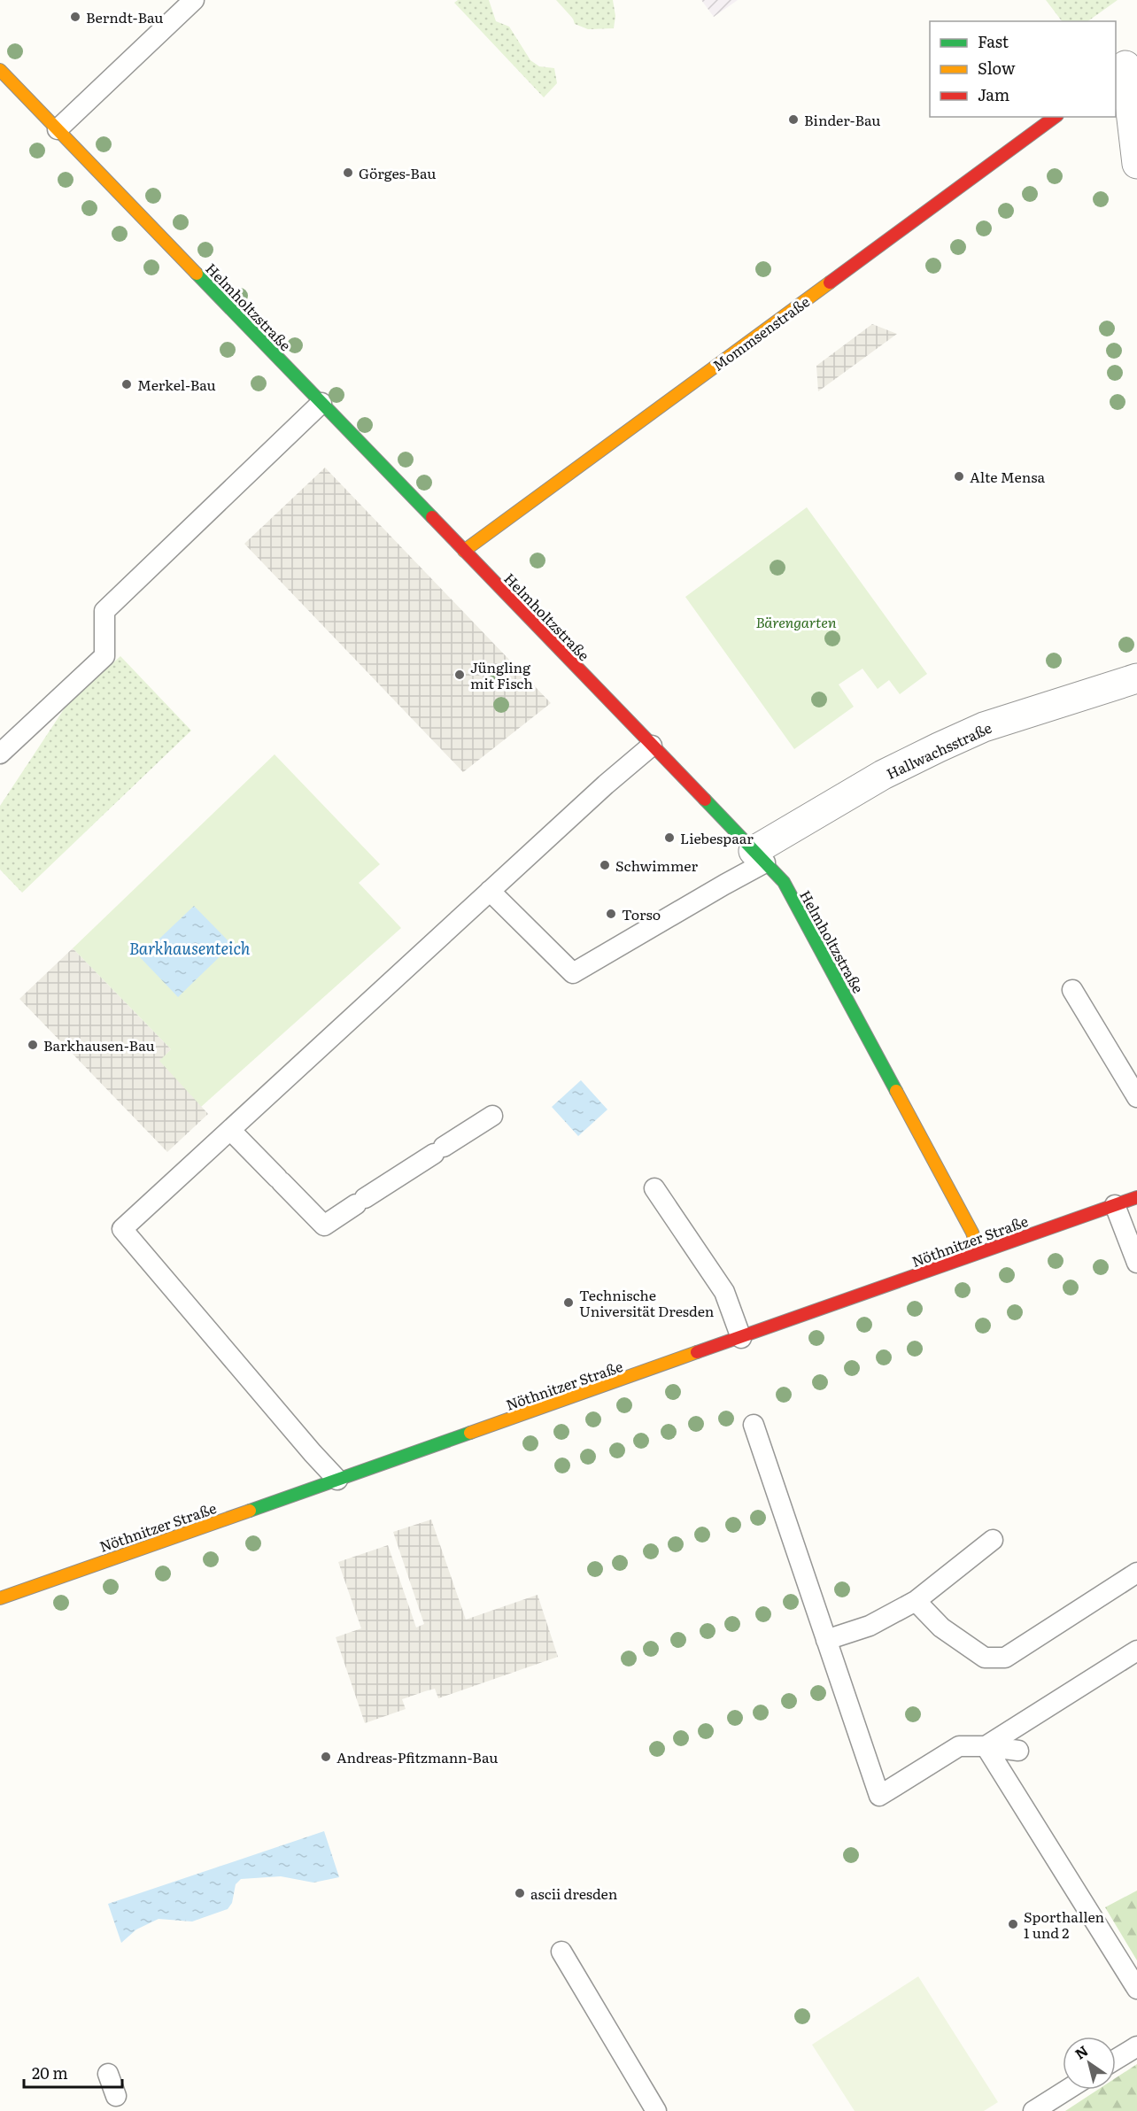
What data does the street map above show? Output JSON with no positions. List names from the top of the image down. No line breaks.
{"streets":{"street":["Helmholtzstraße","Mommsenstraße","Hallwachsstraße","Nöthnitzer Straße"]},"crossings":[["Helmholtzstraße","Mommsenstraße"],["Helmholtzstraße","Hallwachsstraße"],["Helmholtzstraße","Nöthnitzer Straße"]],"water":["Barkhausenteich"],"parks":["Bärengarten"],"places":["Berndt-Bau","Binder-Bau","Görges-Bau","Merkel-Bau","Alte Mensa","Jüngling mit Fisch","Liebespaar","Schwimmer","Torso","Barkhausen-Bau","Technische Universität Dresden","Andreas-Pfitzmann-Bau","ascii dresden","Sporthallen 1 und 2"],"legend":["Fast","Slow","Jam"],"scale_bar":"20 m","north":"top left"}
